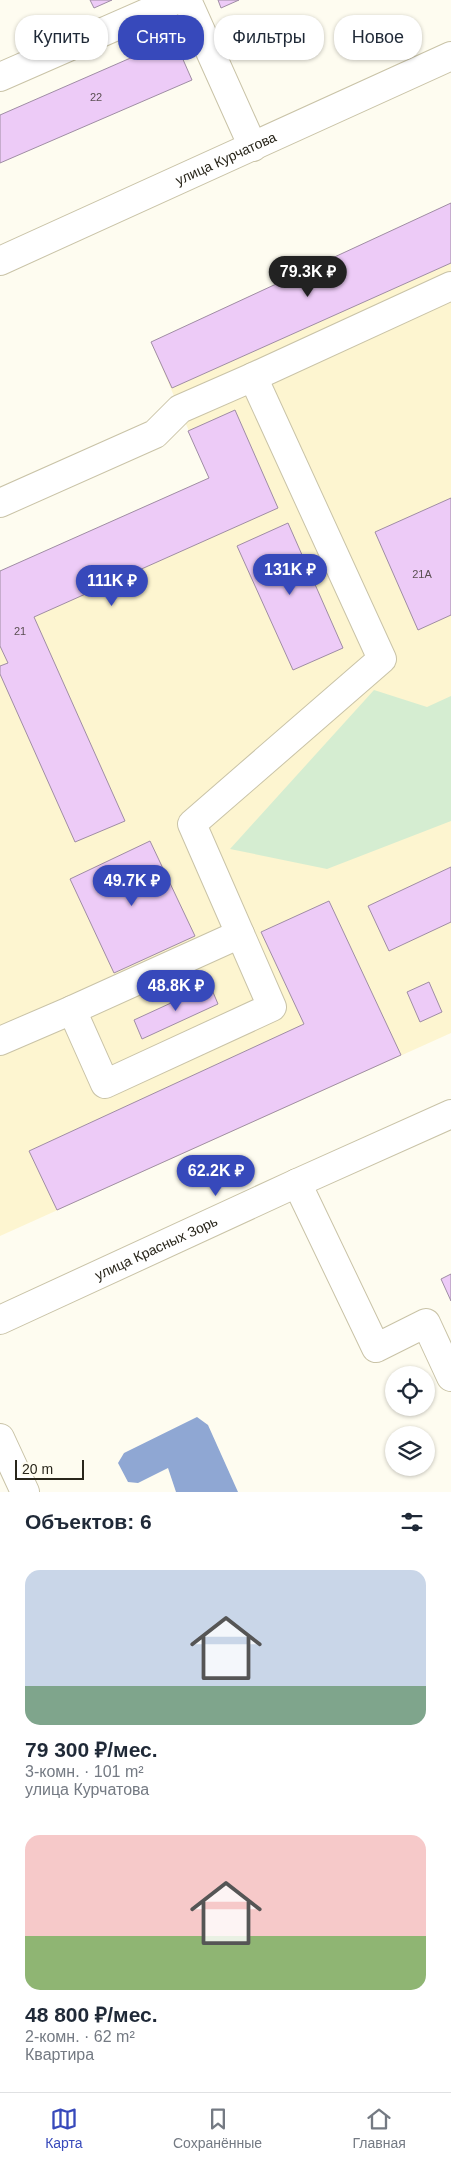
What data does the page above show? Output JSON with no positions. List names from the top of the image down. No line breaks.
{"streets":{"main road":["улица Курчатова","улица Красных Зорь"]},"house_numbers":["22","21А","21"],"scale_bar":"20 m","page":{"chip":["Купить","Снять","Фильтры","Новое"],"price":["79.3K ₽","131K ₽","111K ₽","49.7K ₽","48.8K ₽","62.2K ₽"],"scale":"20 m","heading":"Объектов: 6","list":[{"name":"79 300 ₽/мес.","note":"3-комн. · 101 m² · улица Курчатова"},{"name":"48 800 ₽/мес.","note":"2-комн. · 62 m² · Квартира"}],"tabs":["Карта","Сохранённые","Главная"]}}
